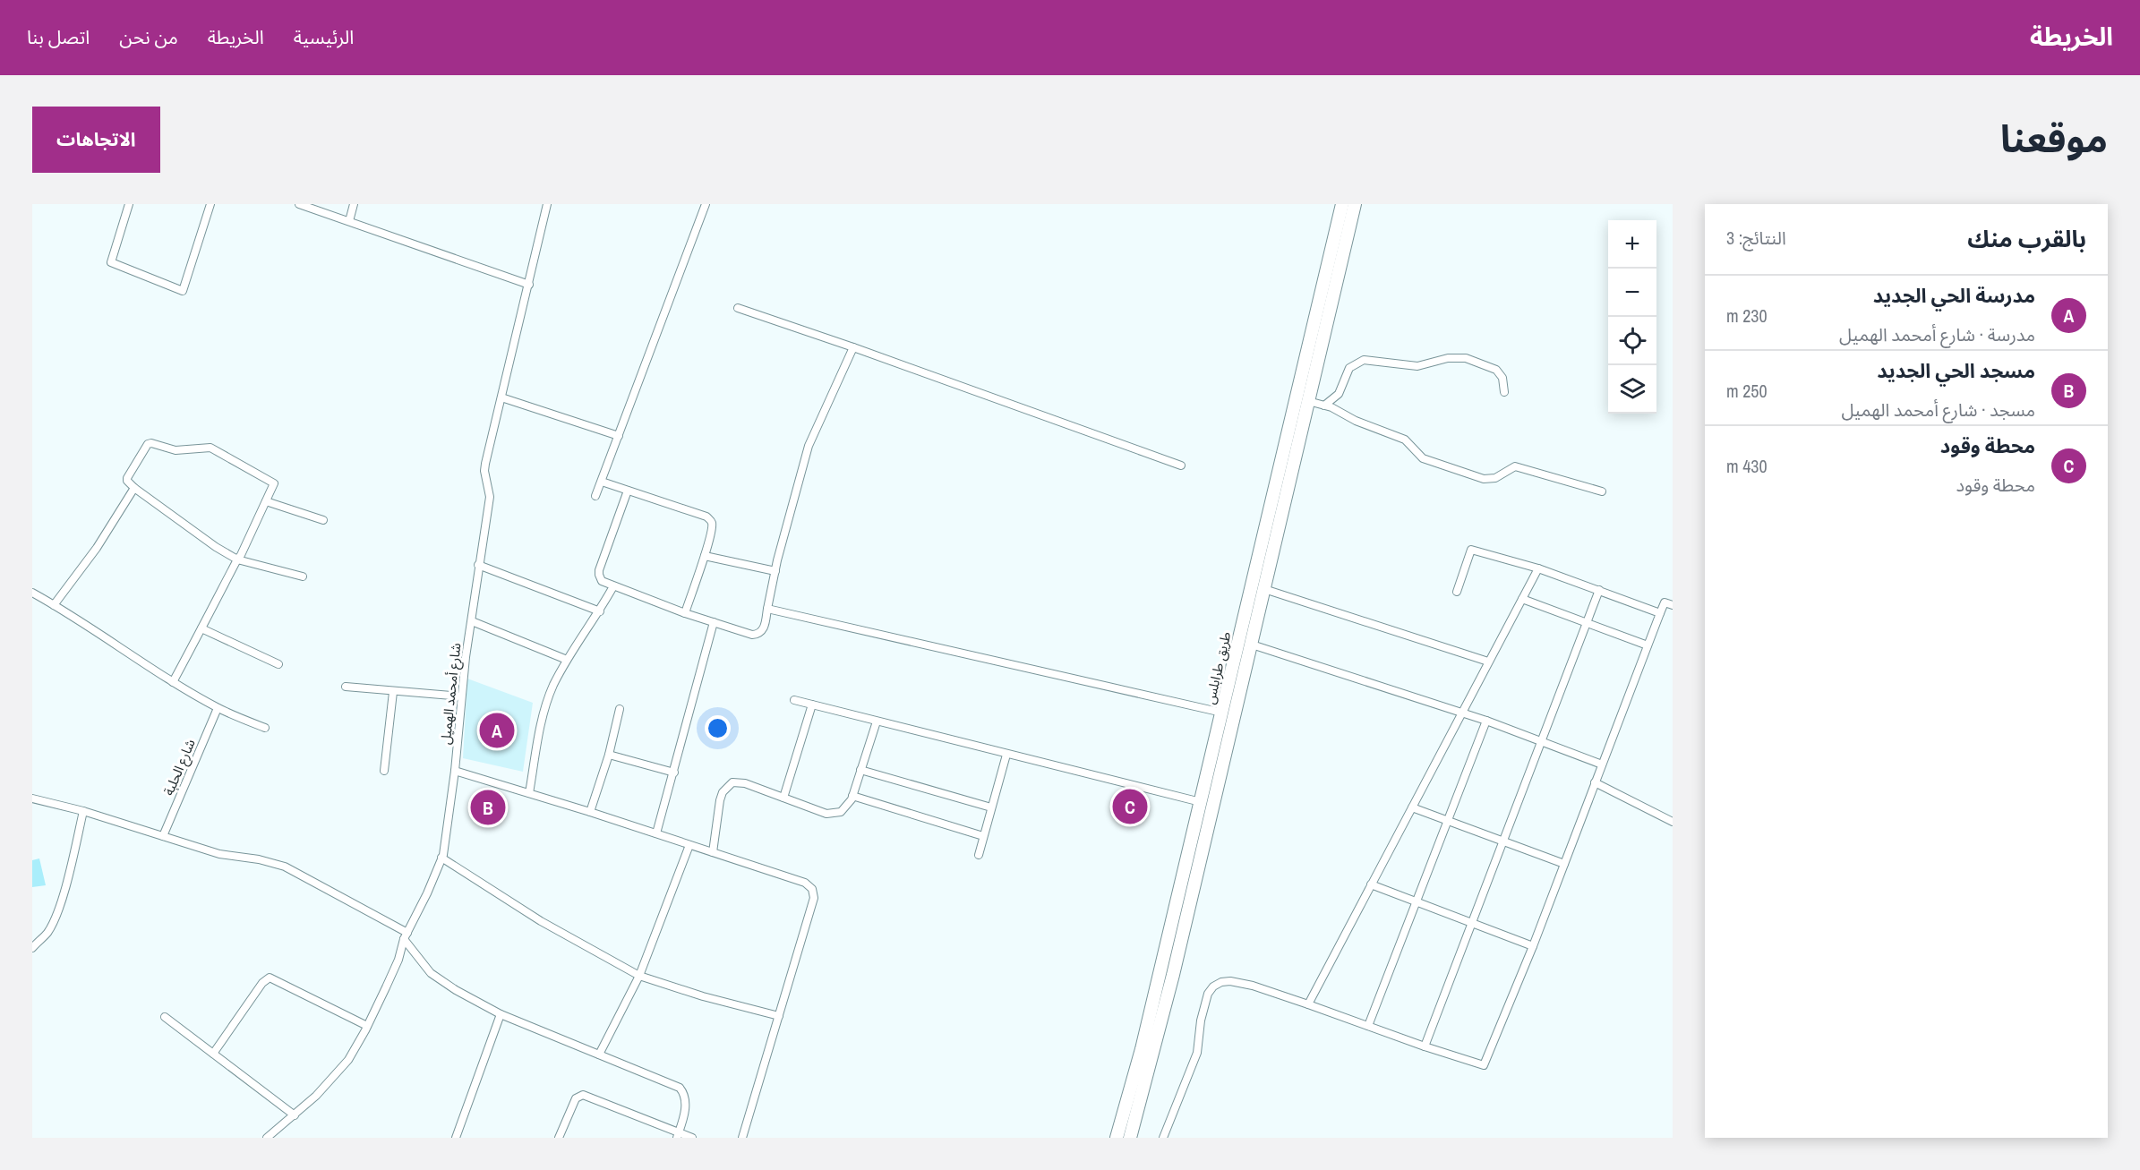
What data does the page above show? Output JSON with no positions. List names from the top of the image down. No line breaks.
{"streets":{"highway":["طريق طرابلس"],"street":["شارع أمحمد الهميل","شارع الحلبة"]},"page":{"header":"الخريطة","nav":["الرئيسية","الخريطة","من نحن","اتصل بنا"],"title":"موقعنا","buttons":"الاتجاهات","heading":["بالقرب منك","النتائج: 3"],"map_buttons":["+","−"],"list":[{"mark":"A","name":"مدرسة الحي الجديد","note":"مدرسة · شارع أمحمد الهميل","value":"230 m"},{"mark":"B","name":"مسجد الحي الجديد","note":"مسجد · شارع أمحمد الهميل","value":"250 m"},{"mark":"C","name":"محطة وقود","note":"محطة وقود","value":"430 m"}],"pins":["A","C","B"]}}
